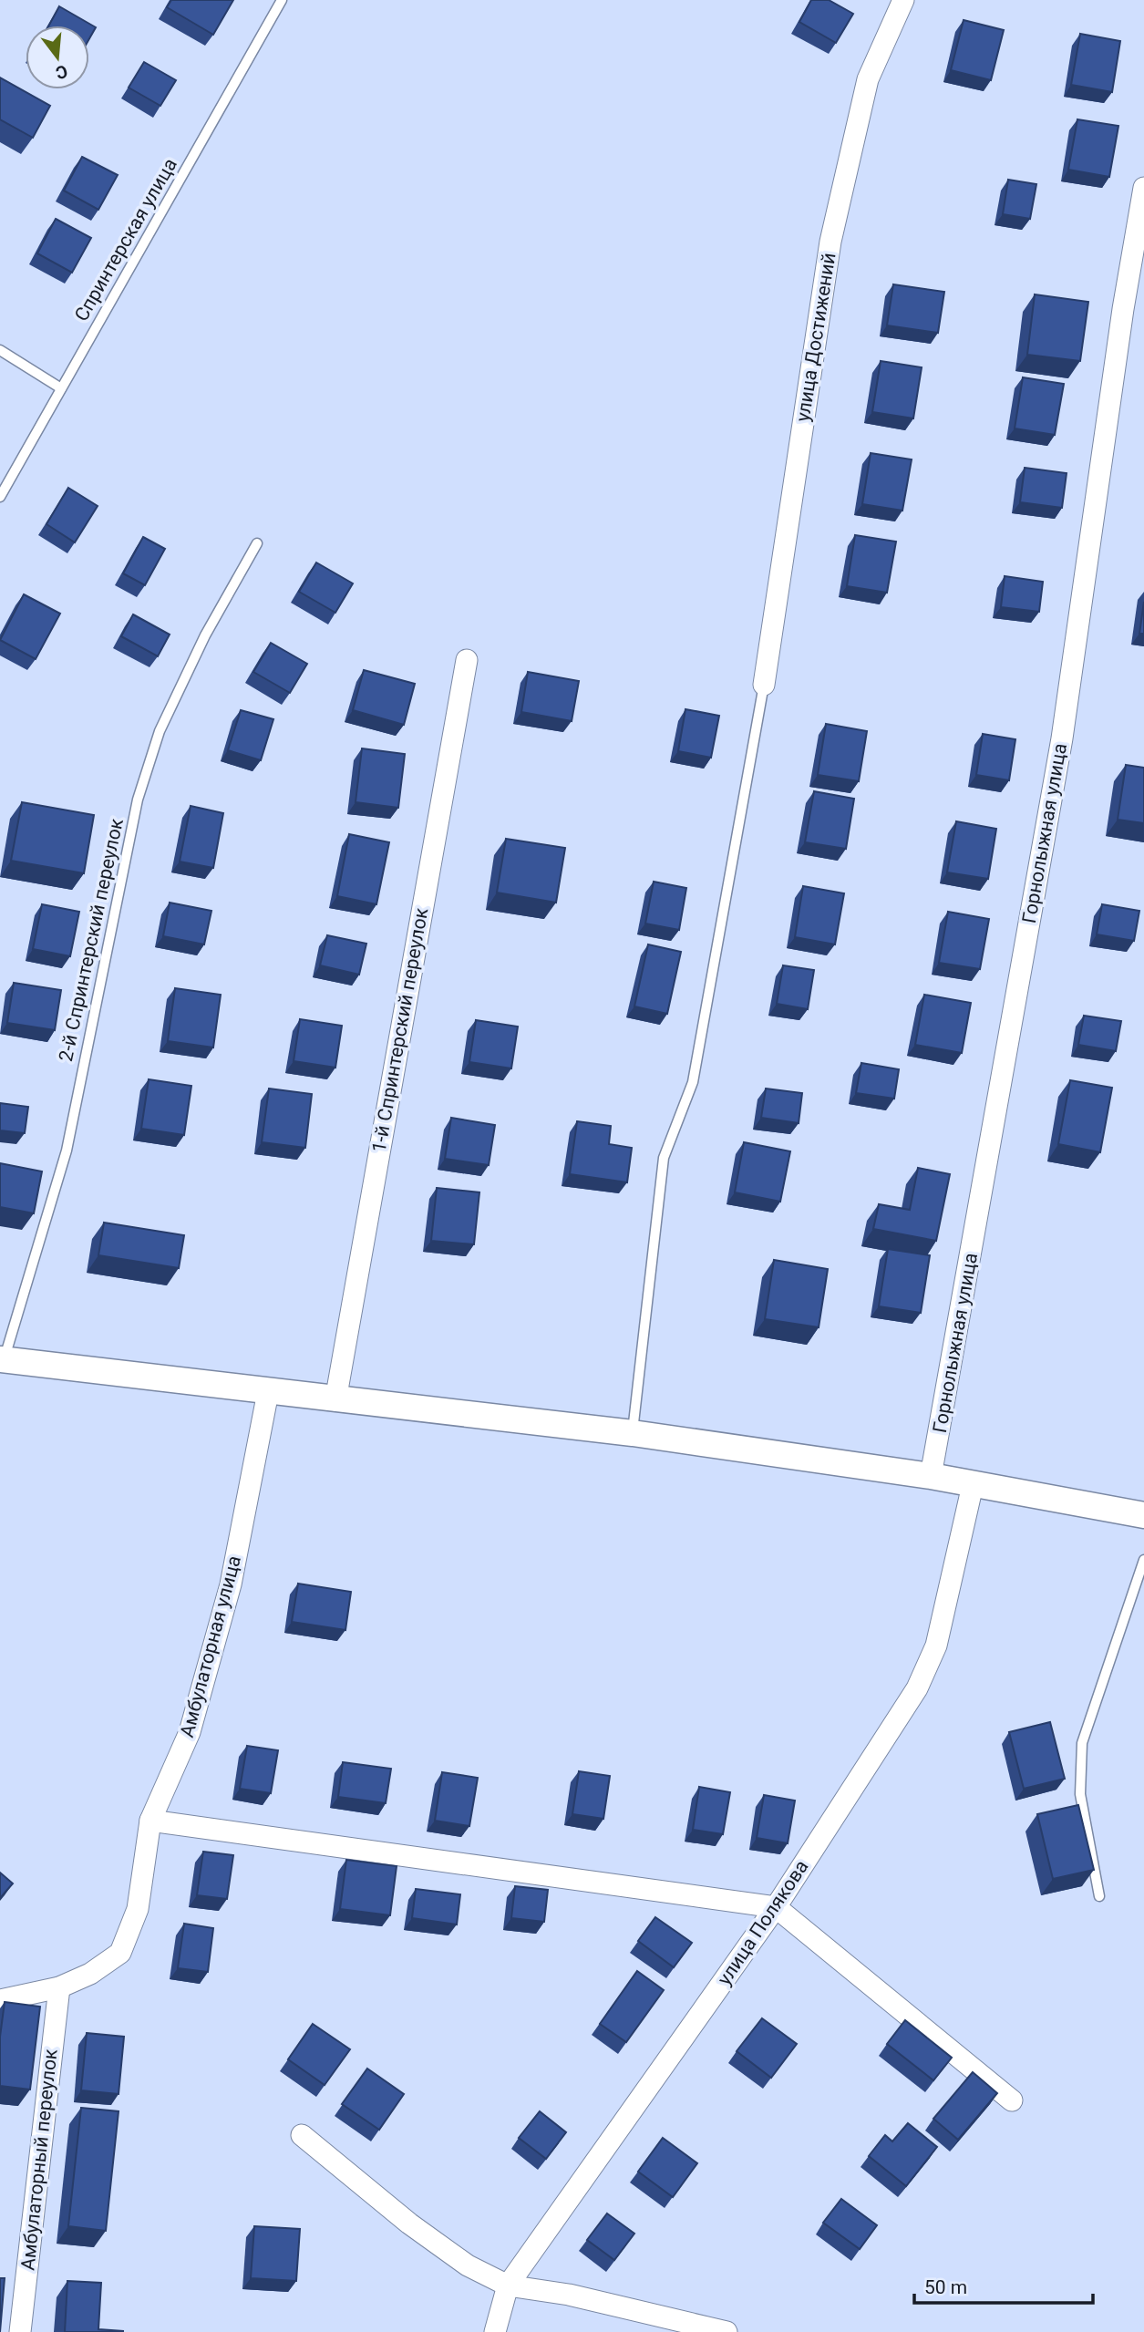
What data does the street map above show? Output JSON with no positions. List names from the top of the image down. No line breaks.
{"streets":{"street":["улица Достижений","Горнолыжная улица","1-й Спринтерский переулок","Амбулаторная улица","улица Полякова","Амбулаторный переулок"],"lane":["Спринтерская улица","2-й Спринтерский переулок"]},"crossings":[["Амбулаторная улица","Амбулаторный переулок"]],"scale_bar":"50 m","north":"bottom"}
